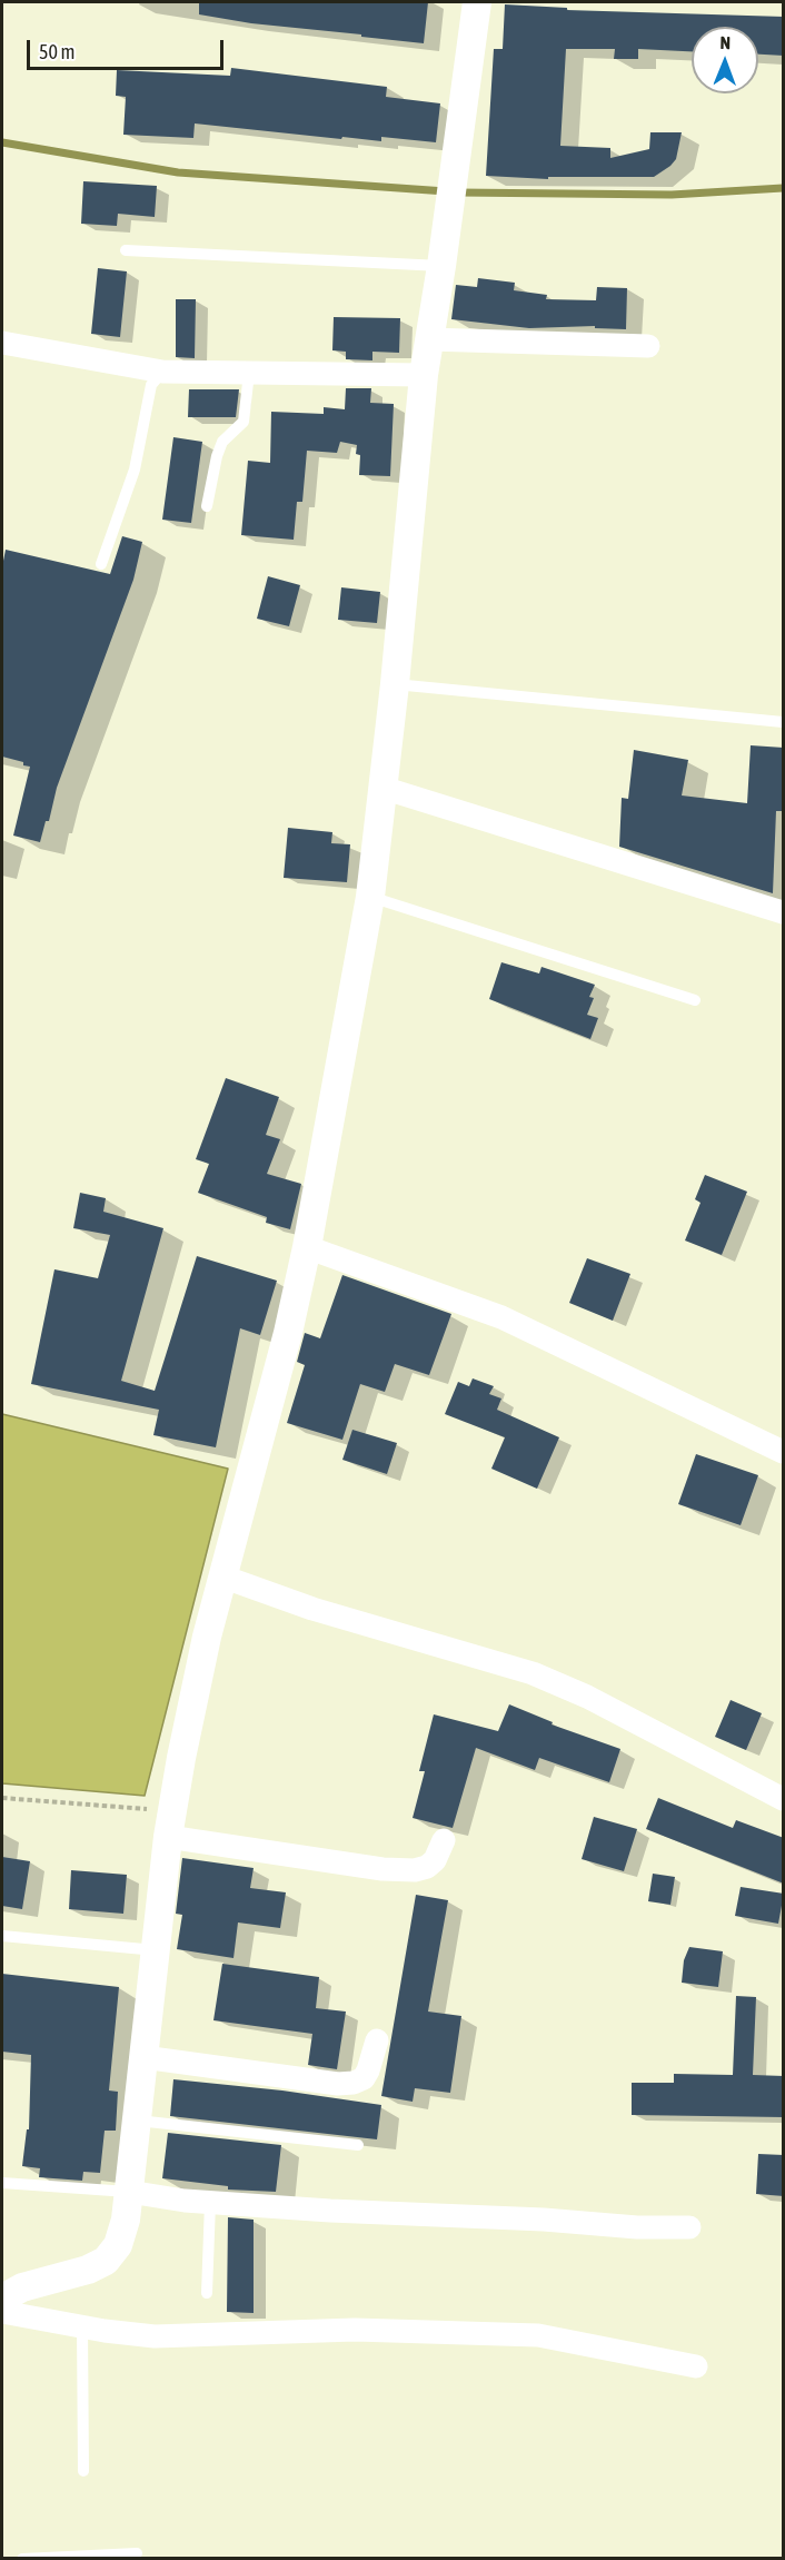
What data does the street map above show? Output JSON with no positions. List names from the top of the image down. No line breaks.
{"scale_bar":"50 m","north":"top"}
